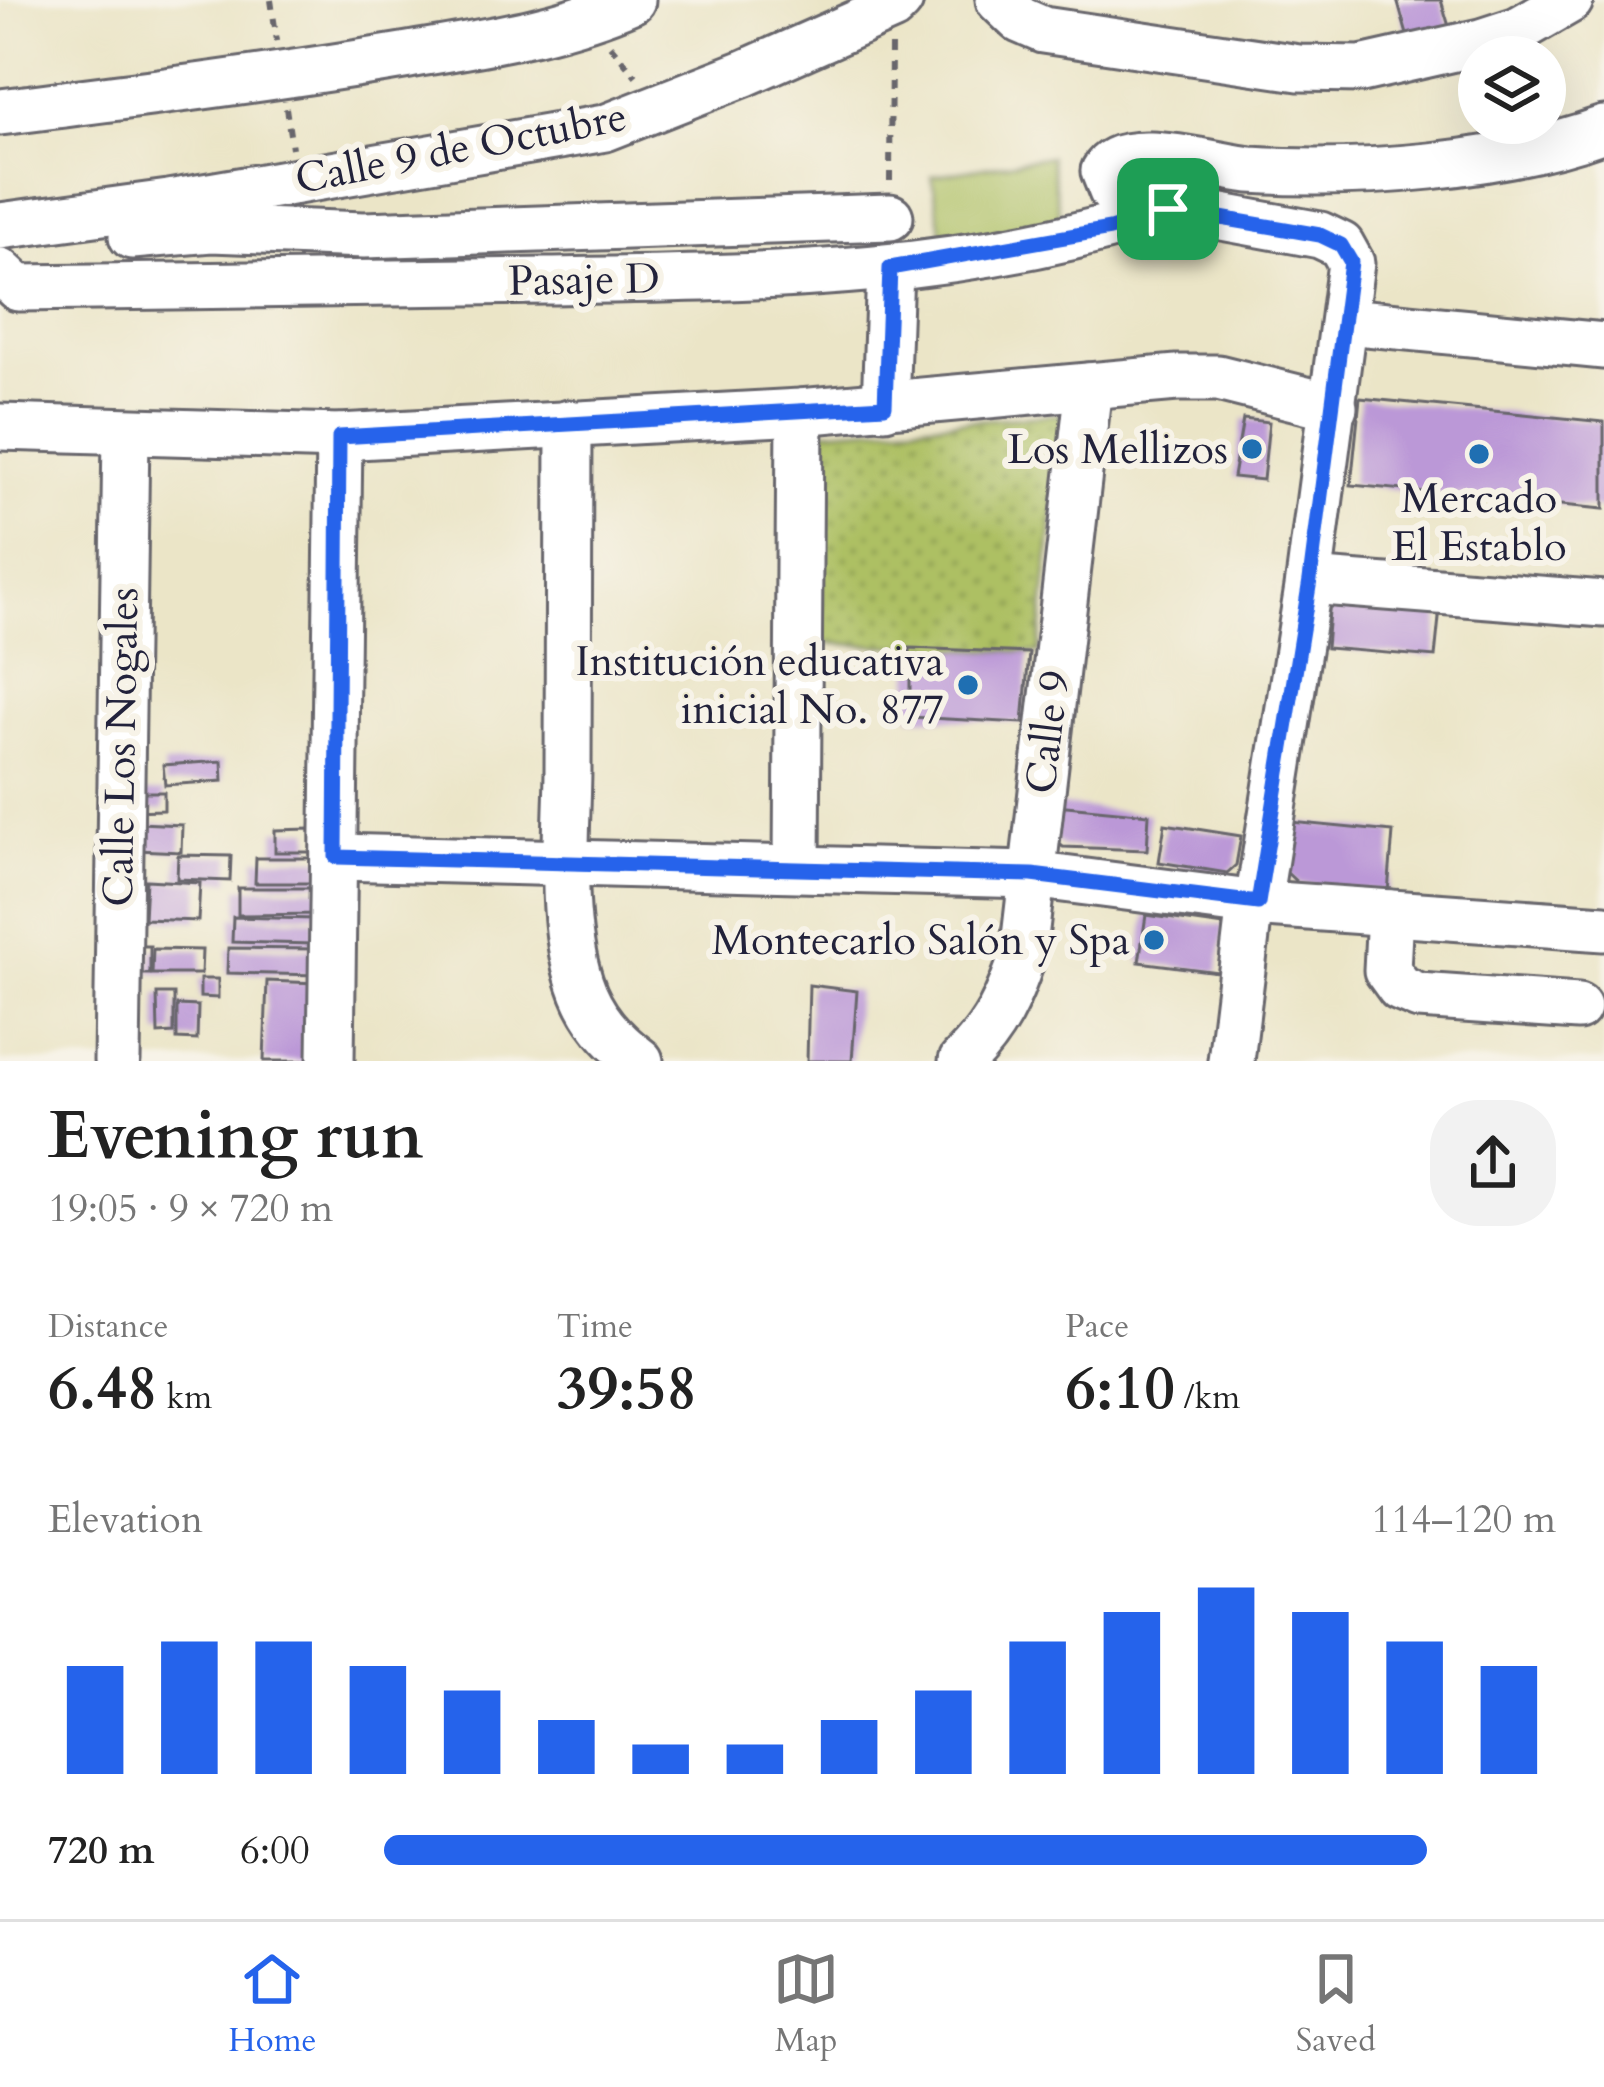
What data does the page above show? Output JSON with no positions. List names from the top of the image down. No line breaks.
{"streets":{"street":["Calle 9 de Octubre","Pasaje D","Calle 9","Calle Los Nogales"]},"places":["Los Mellizos","Mercado El Establo","Institución educativa inicial No. 877","Montecarlo Salón y Spa"],"page":{"heading":["Evening run","19:05 · 9 × 720 m"],"stats":[["Distance","6.48 km"],["Time","39:58"],["Pace","6:10 /km"]],"chart":["Elevation","114–120 m"],"list":[{"name":"720 m","note":"6:00"}],"tabs":["Home","Map","Saved"]}}
